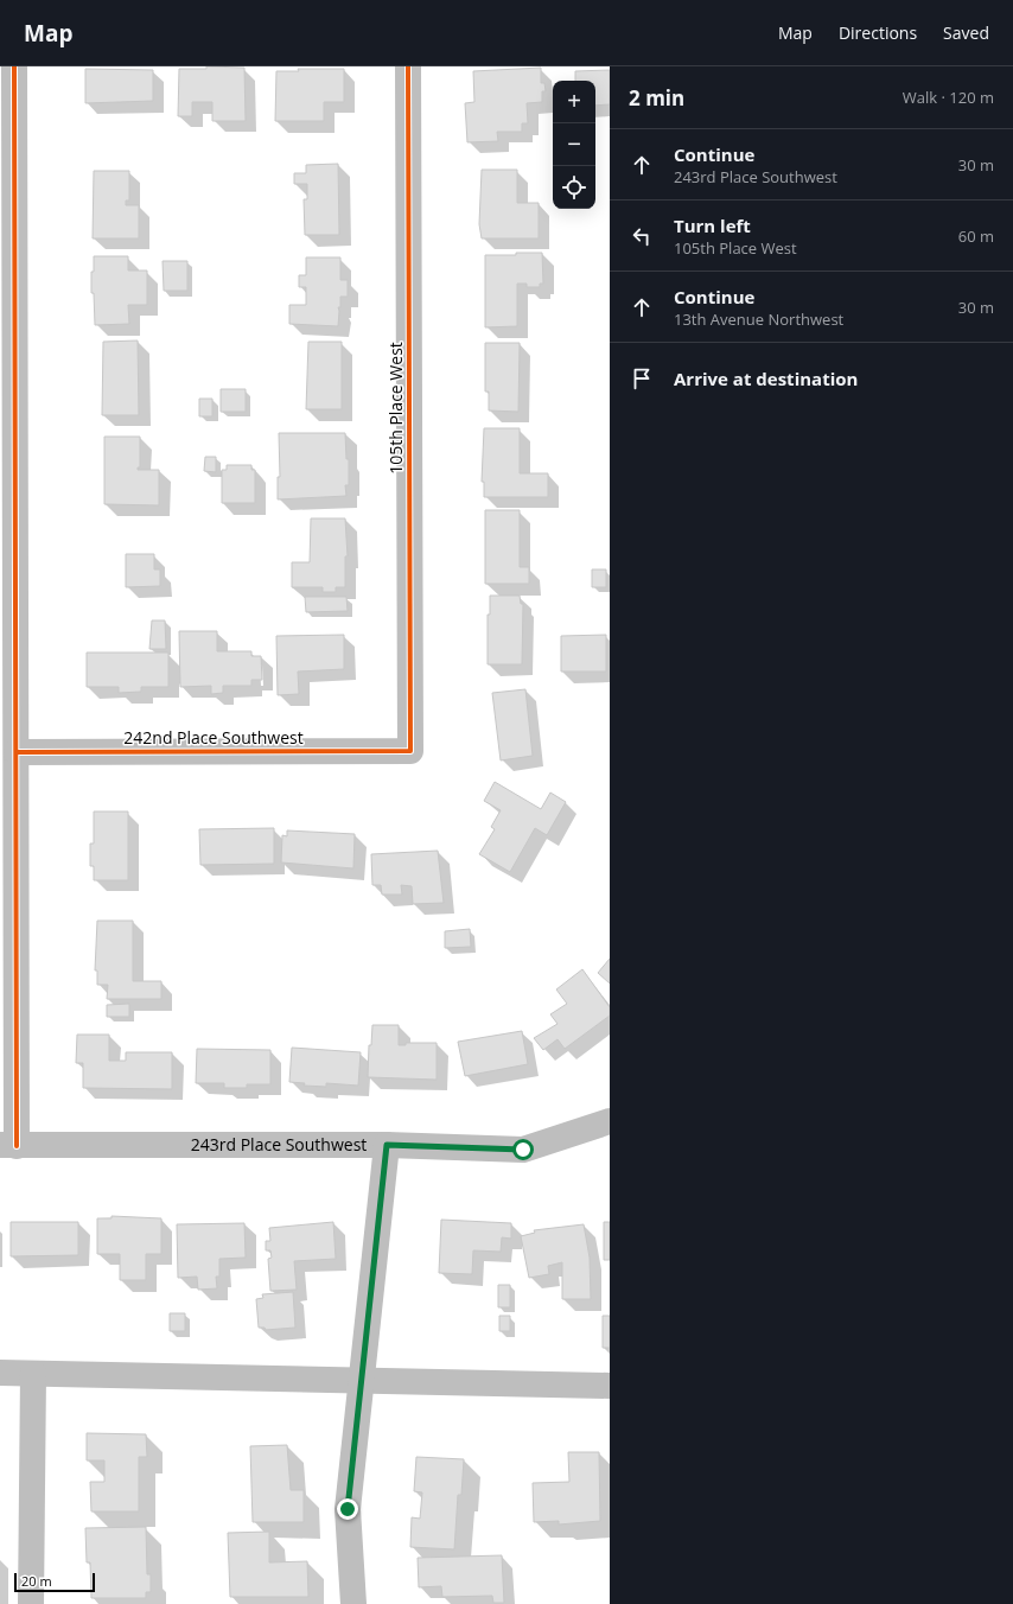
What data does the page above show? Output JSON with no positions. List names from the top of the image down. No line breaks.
{"streets":{"street":["105th Place West","242nd Place Southwest","243rd Place Southwest"]},"crossings":[["105th Place West","242nd Place Southwest"]],"scale_bar":"20 m","page":{"header":"Map","nav":["Map","Directions","Saved"],"heading":["2 min","Walk · 120 m"],"map_buttons":["+","−"],"list":[["Continue","243rd Place Southwest","30 m"],["Turn left","105th Place West","60 m"],["Continue","13th Avenue Northwest","30 m"],"Arrive at destination"],"scale":"20 m"}}
